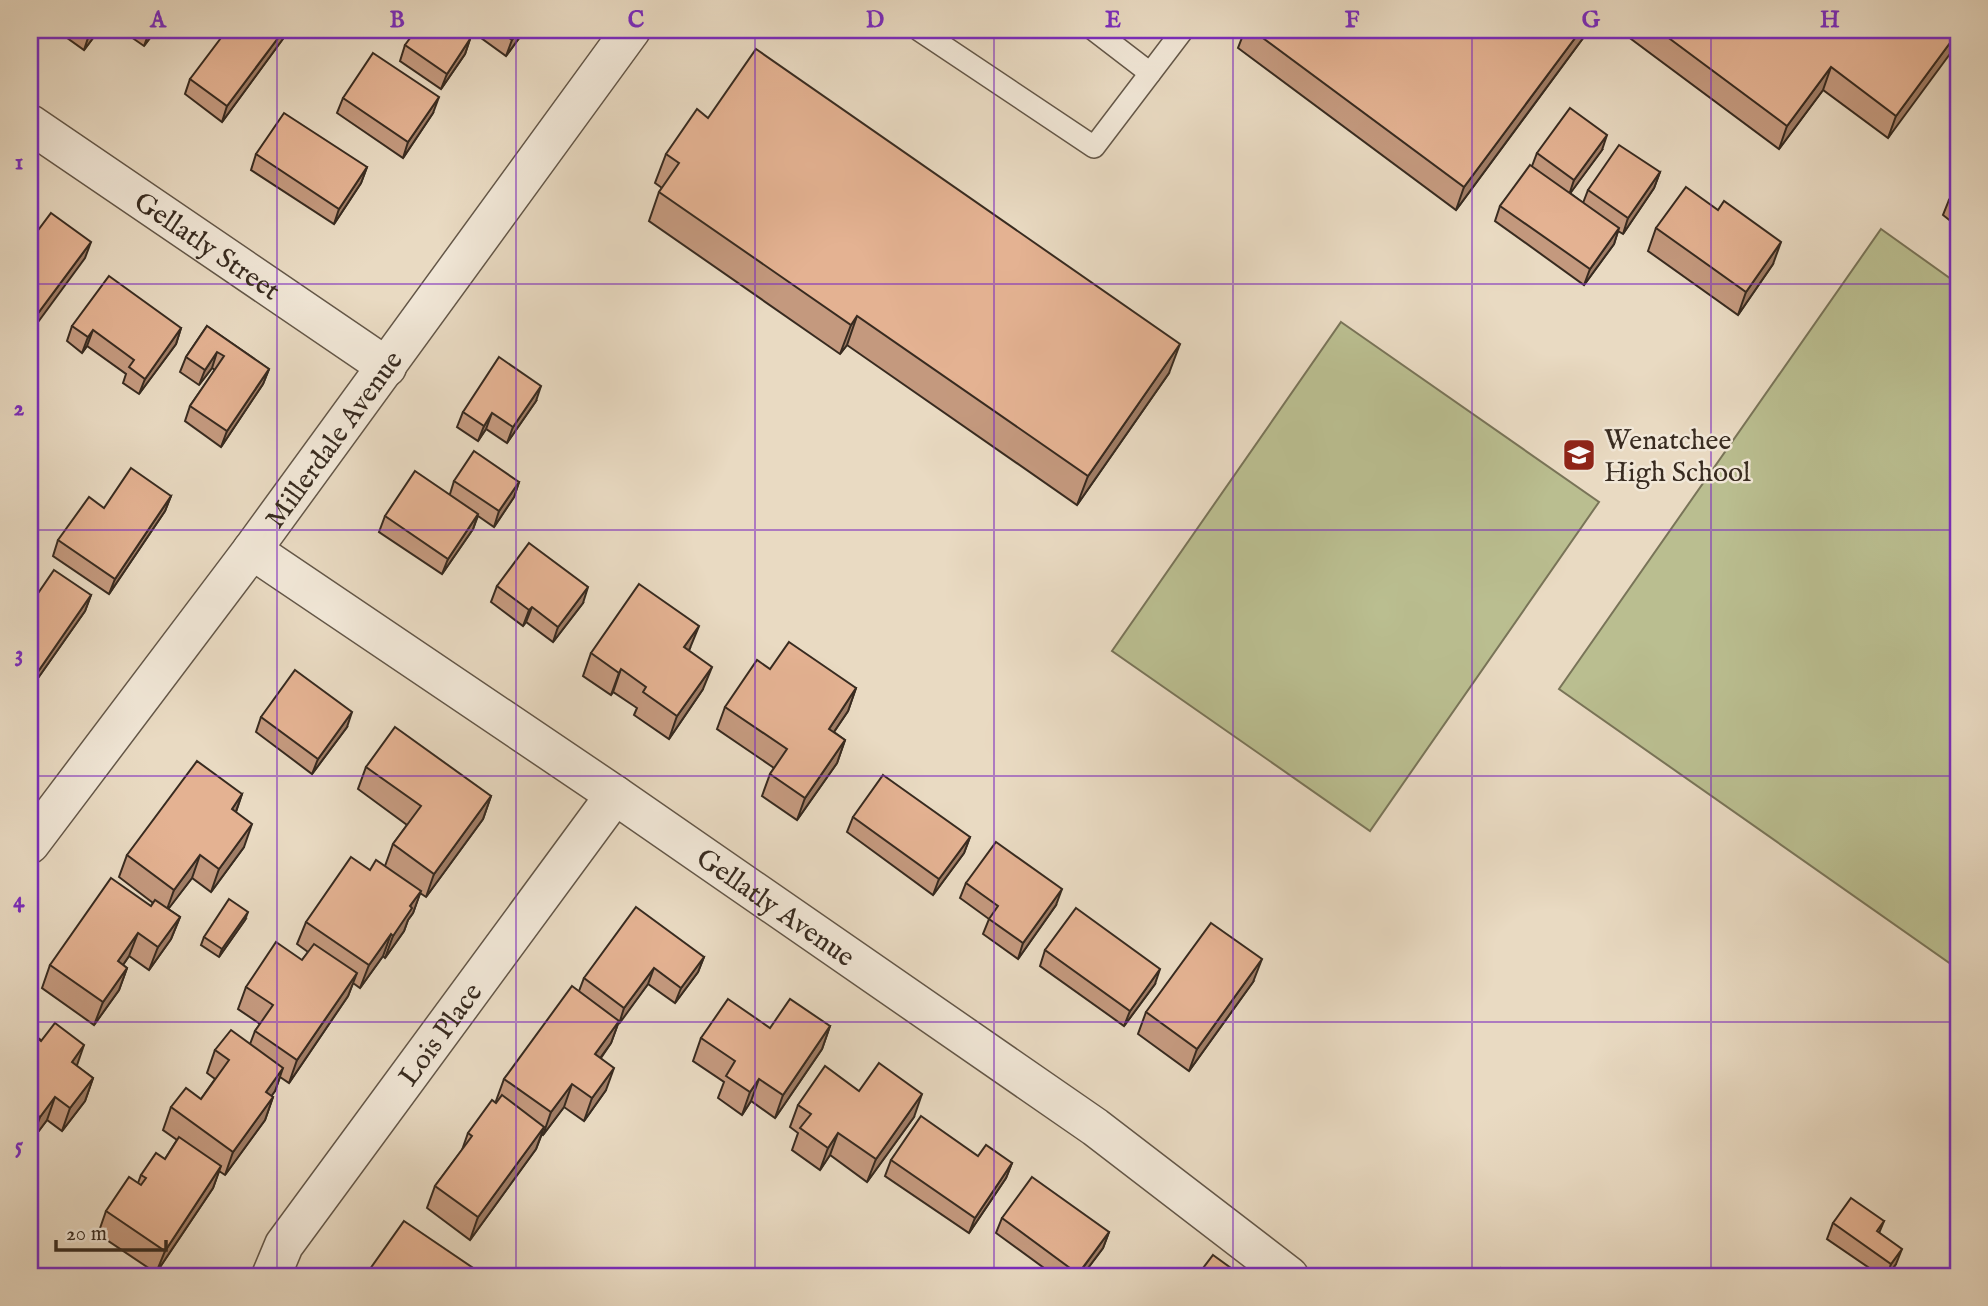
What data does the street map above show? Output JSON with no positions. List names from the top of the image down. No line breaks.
{"streets":{"street":["Gellatly Street","Millerdale Avenue","Gellatly Avenue","Lois Place"]},"crossings":[["Gellatly Street","Millerdale Avenue"],["Millerdale Avenue","Gellatly Avenue"],["Gellatly Avenue","Lois Place"]],"places":{"school or university":["Wenatchee High School"]},"scale_bar":"20 m","grid":{"columns":["A","B","C","D","E","F","G","H"],"rows":["1","2","3","4","5"]}}
